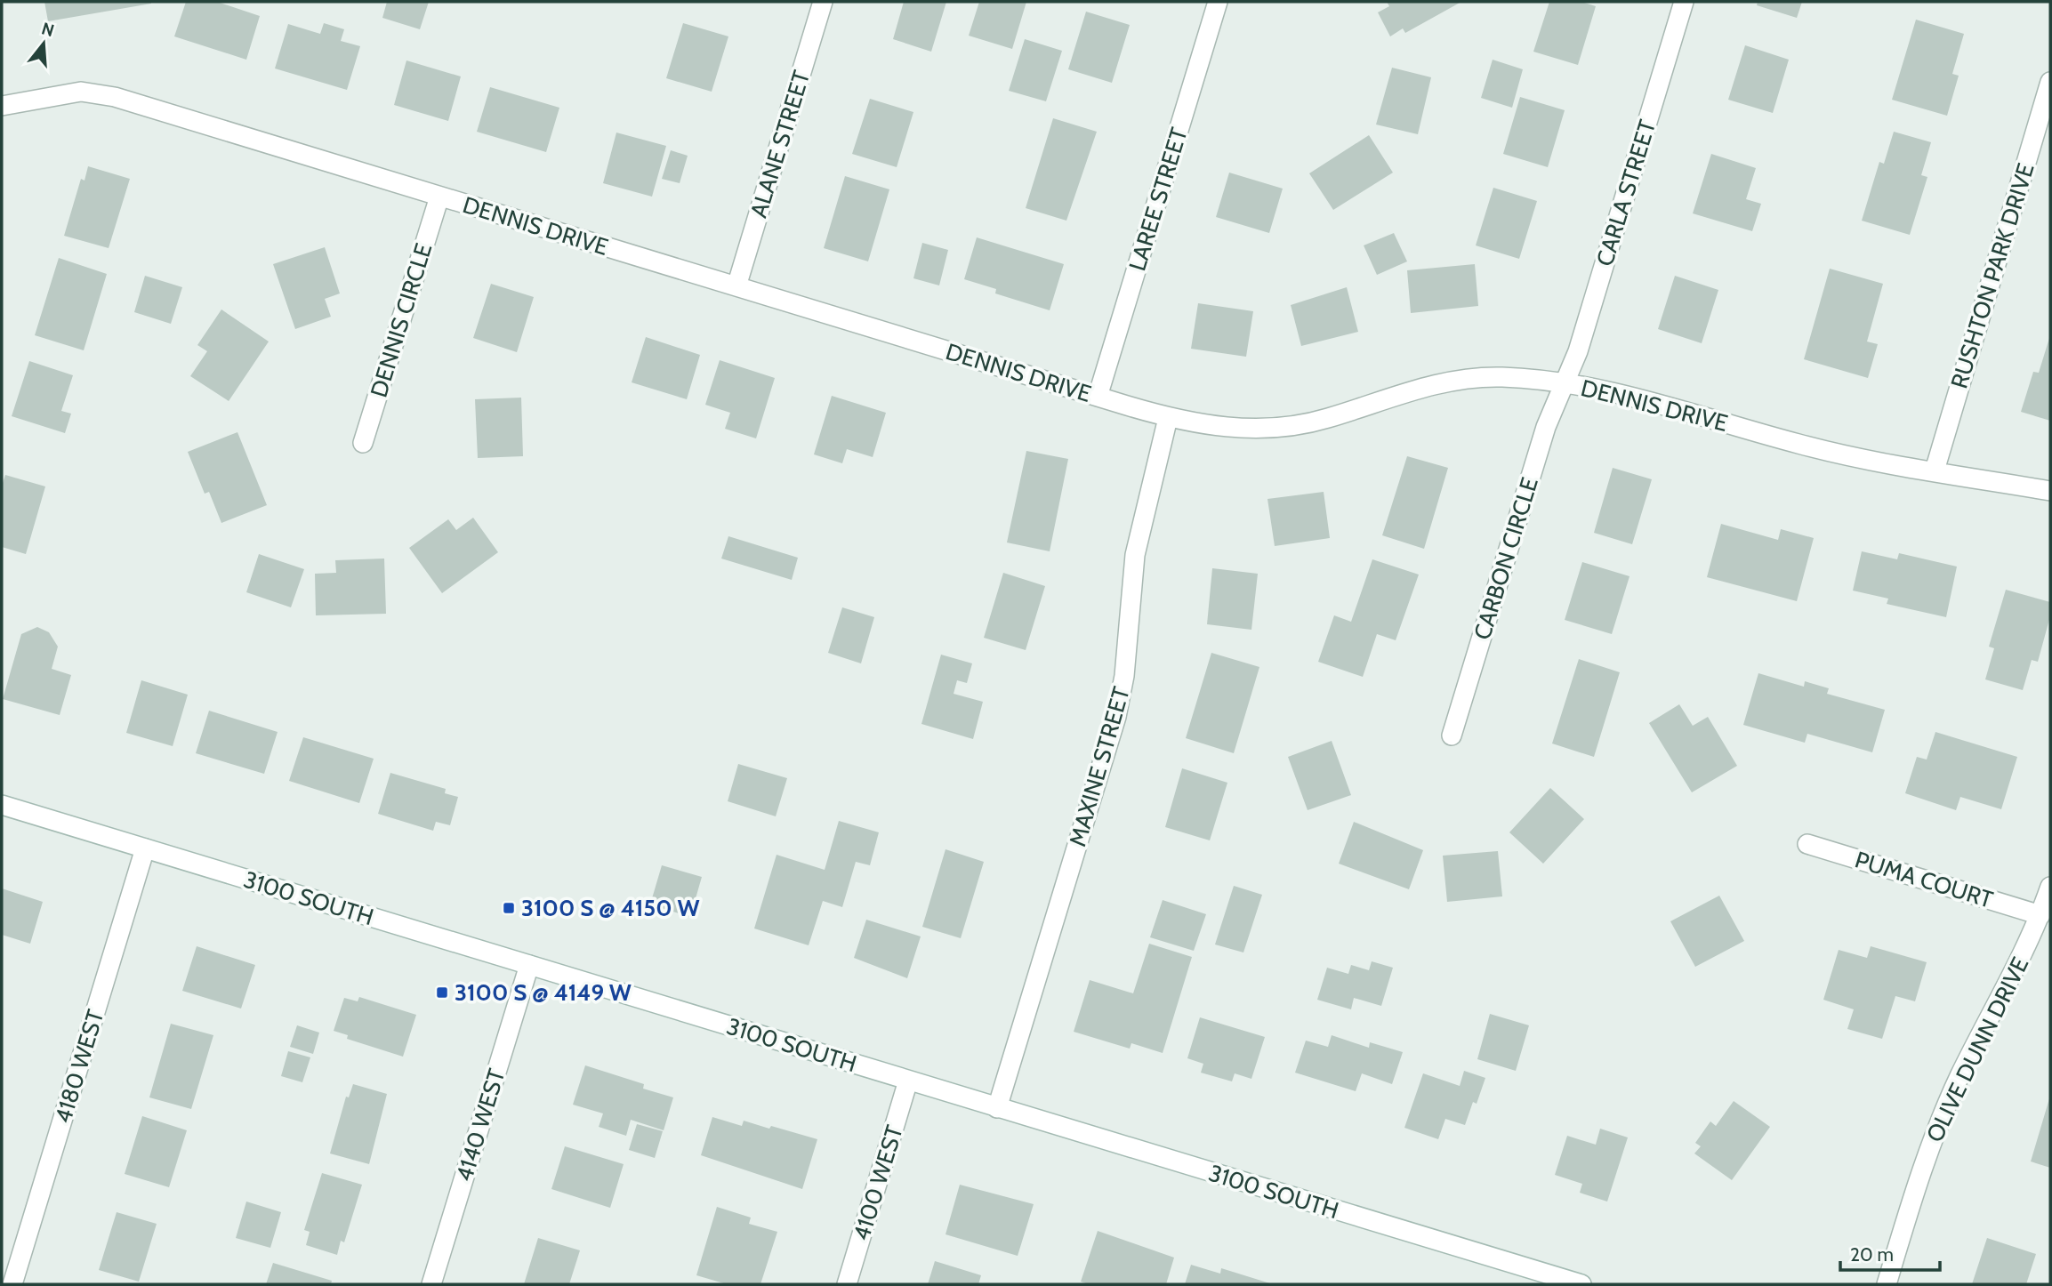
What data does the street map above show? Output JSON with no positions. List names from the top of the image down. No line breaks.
{"streets":{"street":["ALANE STREET","CARLA STREET","LAREE STREET","DENNIS DRIVE","RUSHTON PARK DRIVE","DENNIS CIRCLE","CARBON CIRCLE","MAXINE STREET","PUMA COURT","3100 SOUTH","OLIVE DUNN DRIVE","4180 WEST","4140 WEST","4100 WEST"]},"crossings":[["ALANE STREET","DENNIS DRIVE"],["CARLA STREET","DENNIS DRIVE"],["CARLA STREET","CARBON CIRCLE"],["LAREE STREET","DENNIS DRIVE"],["DENNIS DRIVE","RUSHTON PARK DRIVE"],["DENNIS DRIVE","DENNIS CIRCLE"],["DENNIS DRIVE","CARBON CIRCLE"],["DENNIS DRIVE","MAXINE STREET"],["MAXINE STREET","3100 SOUTH"],["PUMA COURT","OLIVE DUNN DRIVE"],["3100 SOUTH","4180 WEST"],["3100 SOUTH","4140 WEST"],["3100 SOUTH","4100 WEST"]],"places":{"transit":["3100 S @ 4150 W","3100 S @ 4149 W"]},"scale_bar":"20 m","north":"top"}
